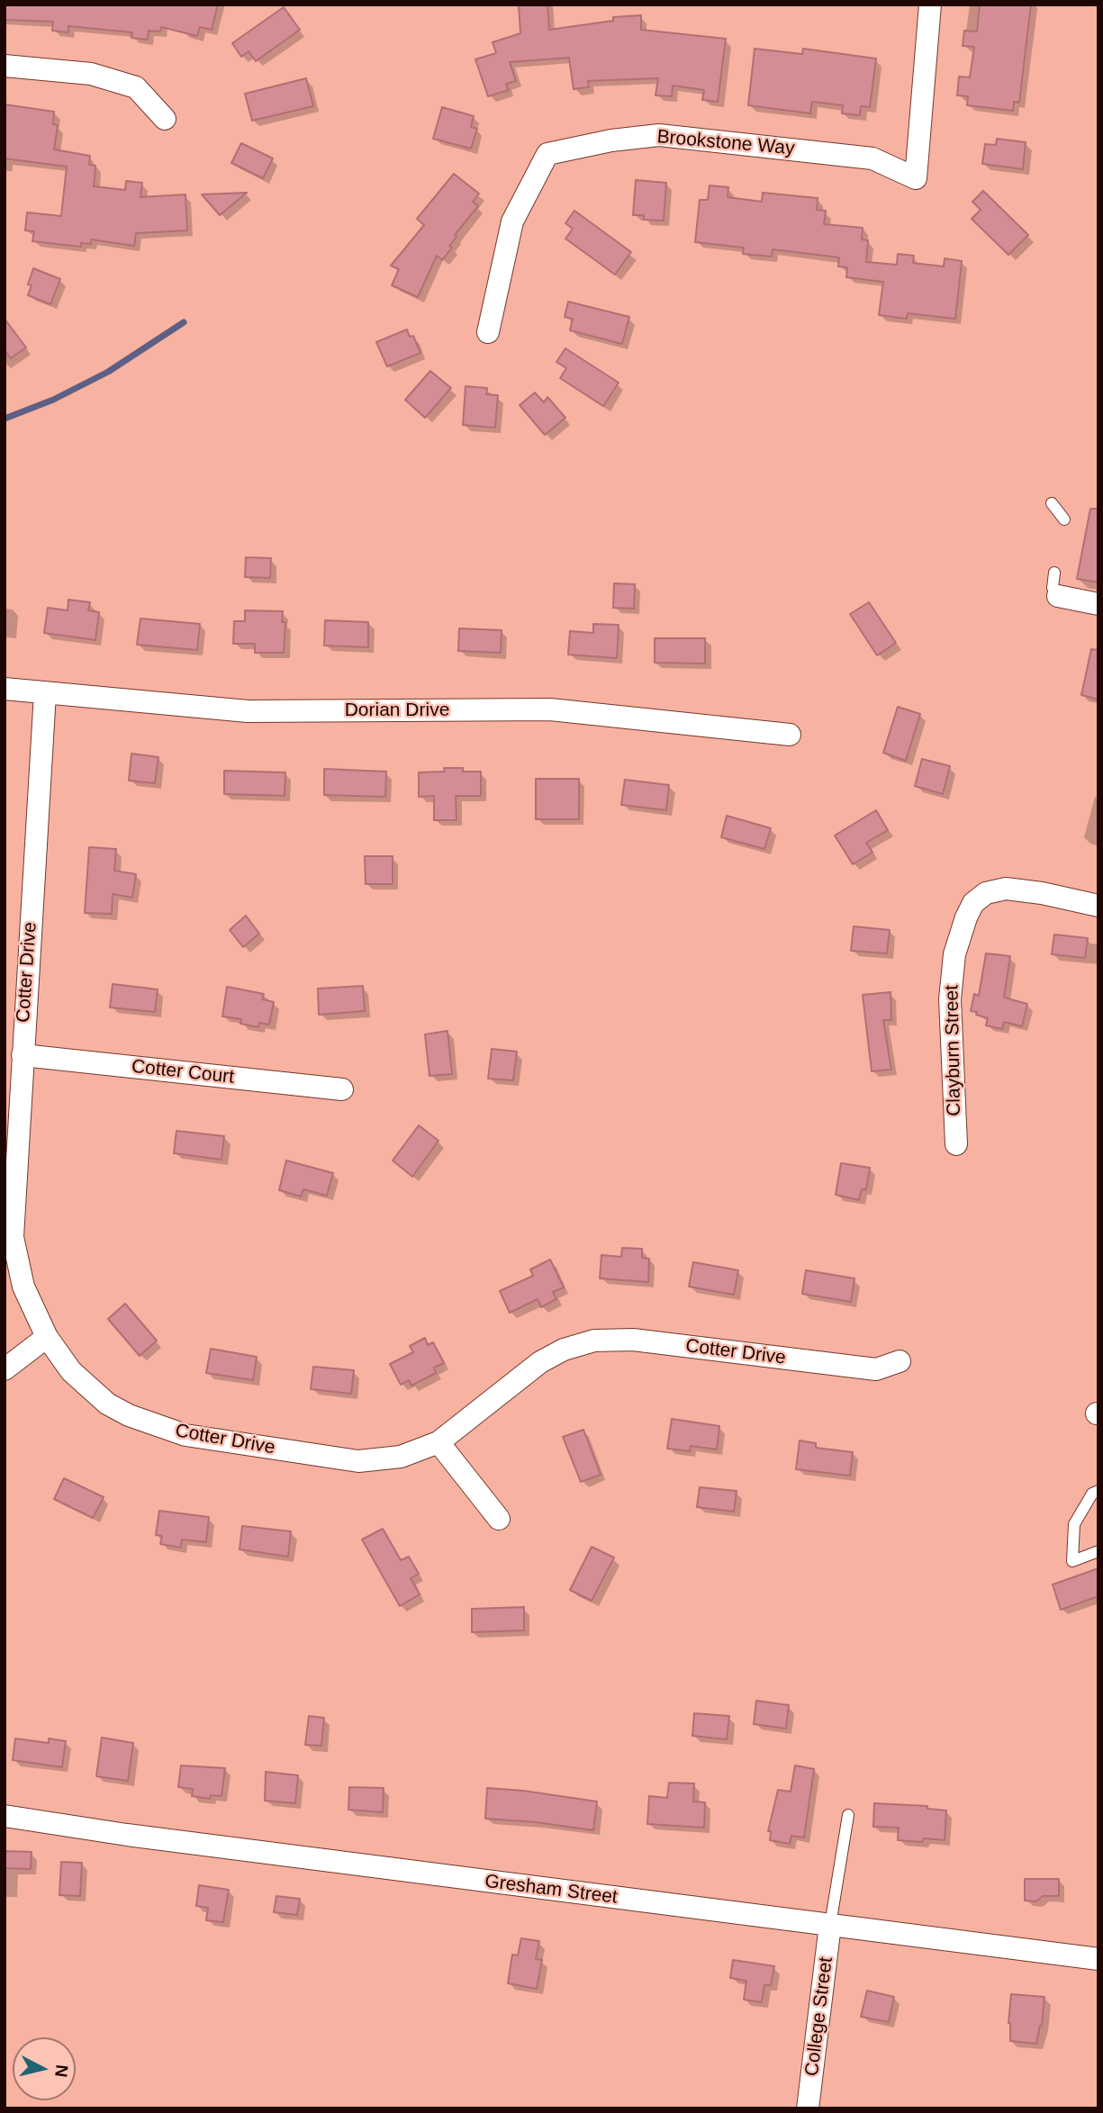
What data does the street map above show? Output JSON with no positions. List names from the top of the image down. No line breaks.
{"streets":{"street":["Brookstone Way","Dorian Drive","Cotter Drive","Clayburn Street","Cotter Court","Gresham Street","College Street"]},"crossings":[["Dorian Drive","Cotter Drive"],["Cotter Drive","Cotter Court"],["Gresham Street","College Street"]],"north":"right"}
